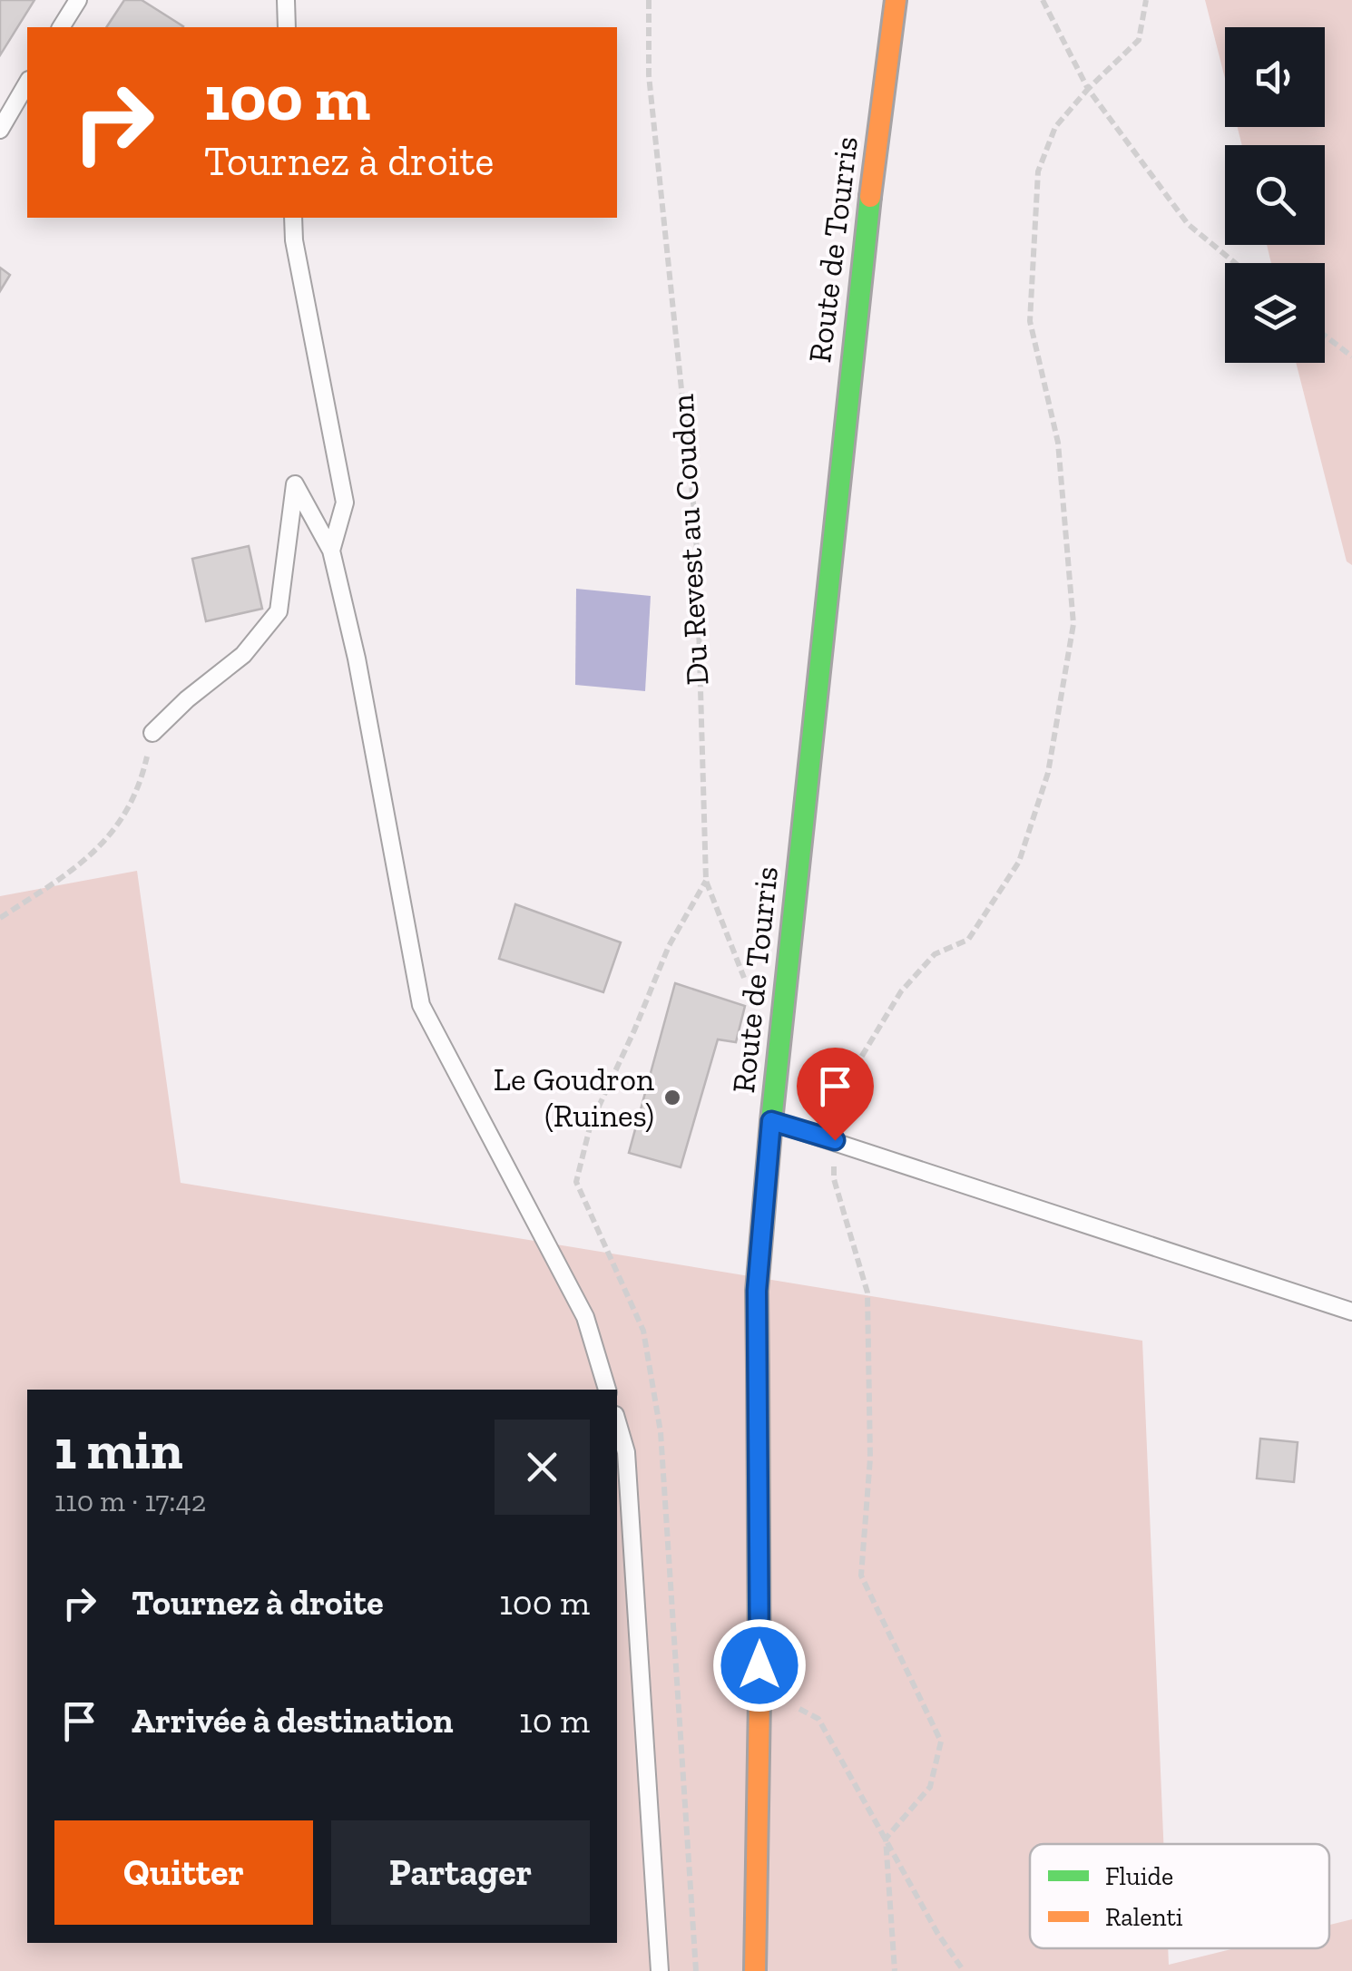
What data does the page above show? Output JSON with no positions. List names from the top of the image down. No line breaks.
{"streets":{"street":["Route de Tourris"],"path":["Du Revest au Coudon"]},"places":["Le Goudron (Ruines)"],"legend":["Fluide","Ralenti"],"page":{"turn":["100 m","Tournez à droite"],"heading":["1 min","110 m · 17:42"],"list":[{"name":"Tournez à droite","value":"100 m"},{"name":"Arrivée à destination","value":"10 m"}],"buttons":["Quitter","Partager"]}}
